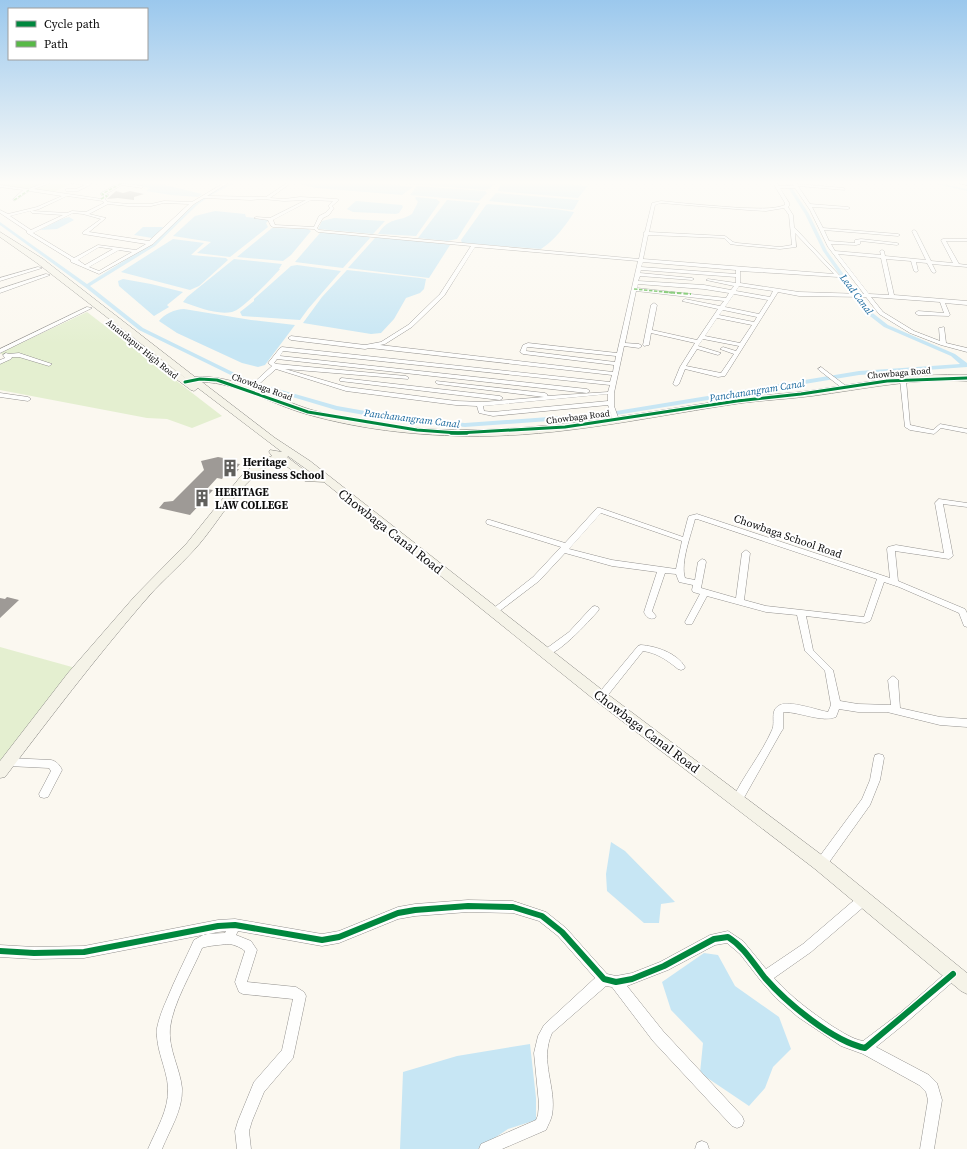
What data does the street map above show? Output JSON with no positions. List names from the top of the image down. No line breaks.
{"streets":{"main road":["Anandapur High Road","Chowbaga Road","Chowbaga Canal Road"],"street":["Chowbaga School Road"]},"crossings":[["Anandapur High Road","Chowbaga Road"],["Anandapur High Road","Chowbaga Canal Road"]],"water":["Lead Canal","Panchanangram Canal"],"places":{"building":["Heritage Business School","HERITAGE LAW COLLEGE"]},"legend":["Cycle path","Path"]}
